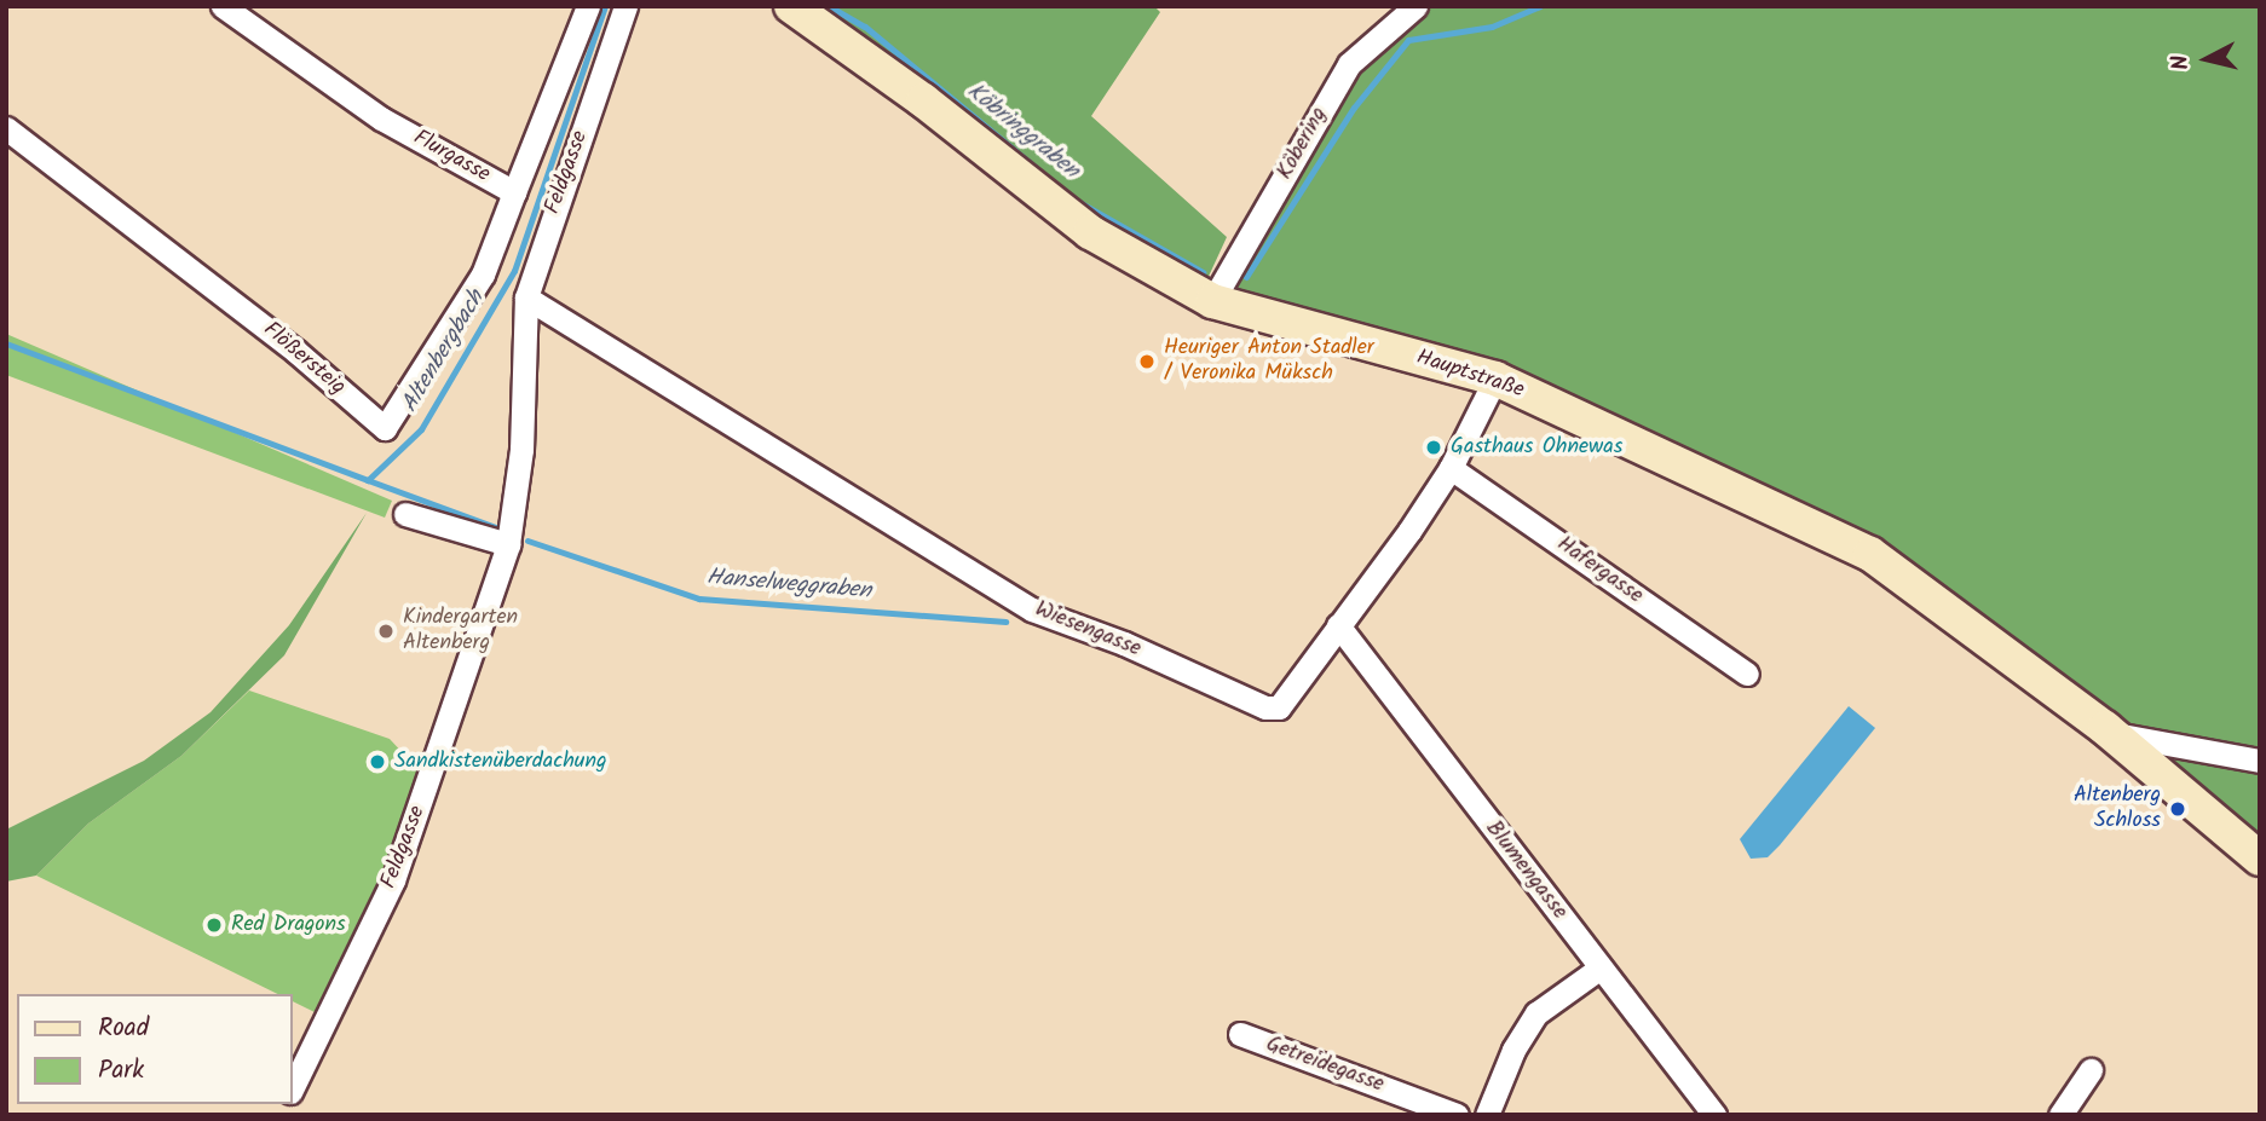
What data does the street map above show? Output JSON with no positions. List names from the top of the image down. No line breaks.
{"streets":{"main road":["Hauptstraße"],"street":["Köbering","Flurgasse","Feldgasse","Flößersteig","Hafergasse","Wiesengasse","Blumengasse","Getreidegasse"]},"crossings":[["Köbering","Hauptstraße"],["Flurgasse","Flößersteig"],["Feldgasse","Wiesengasse"],["Hauptstraße","Wiesengasse"],["Hafergasse","Wiesengasse"],["Wiesengasse","Blumengasse"]],"water":["Köbringgraben","Altenbergbach","Hanselweggraben"],"places":["Heuriger Anton Stadler / Veronika Müksch","Gasthaus Ohnewas","Kindergarten Altenberg","Sandkistenüberdachung","Altenberg Schloss","Red Dragons"],"legend":["Road","Park"],"north":"left"}
